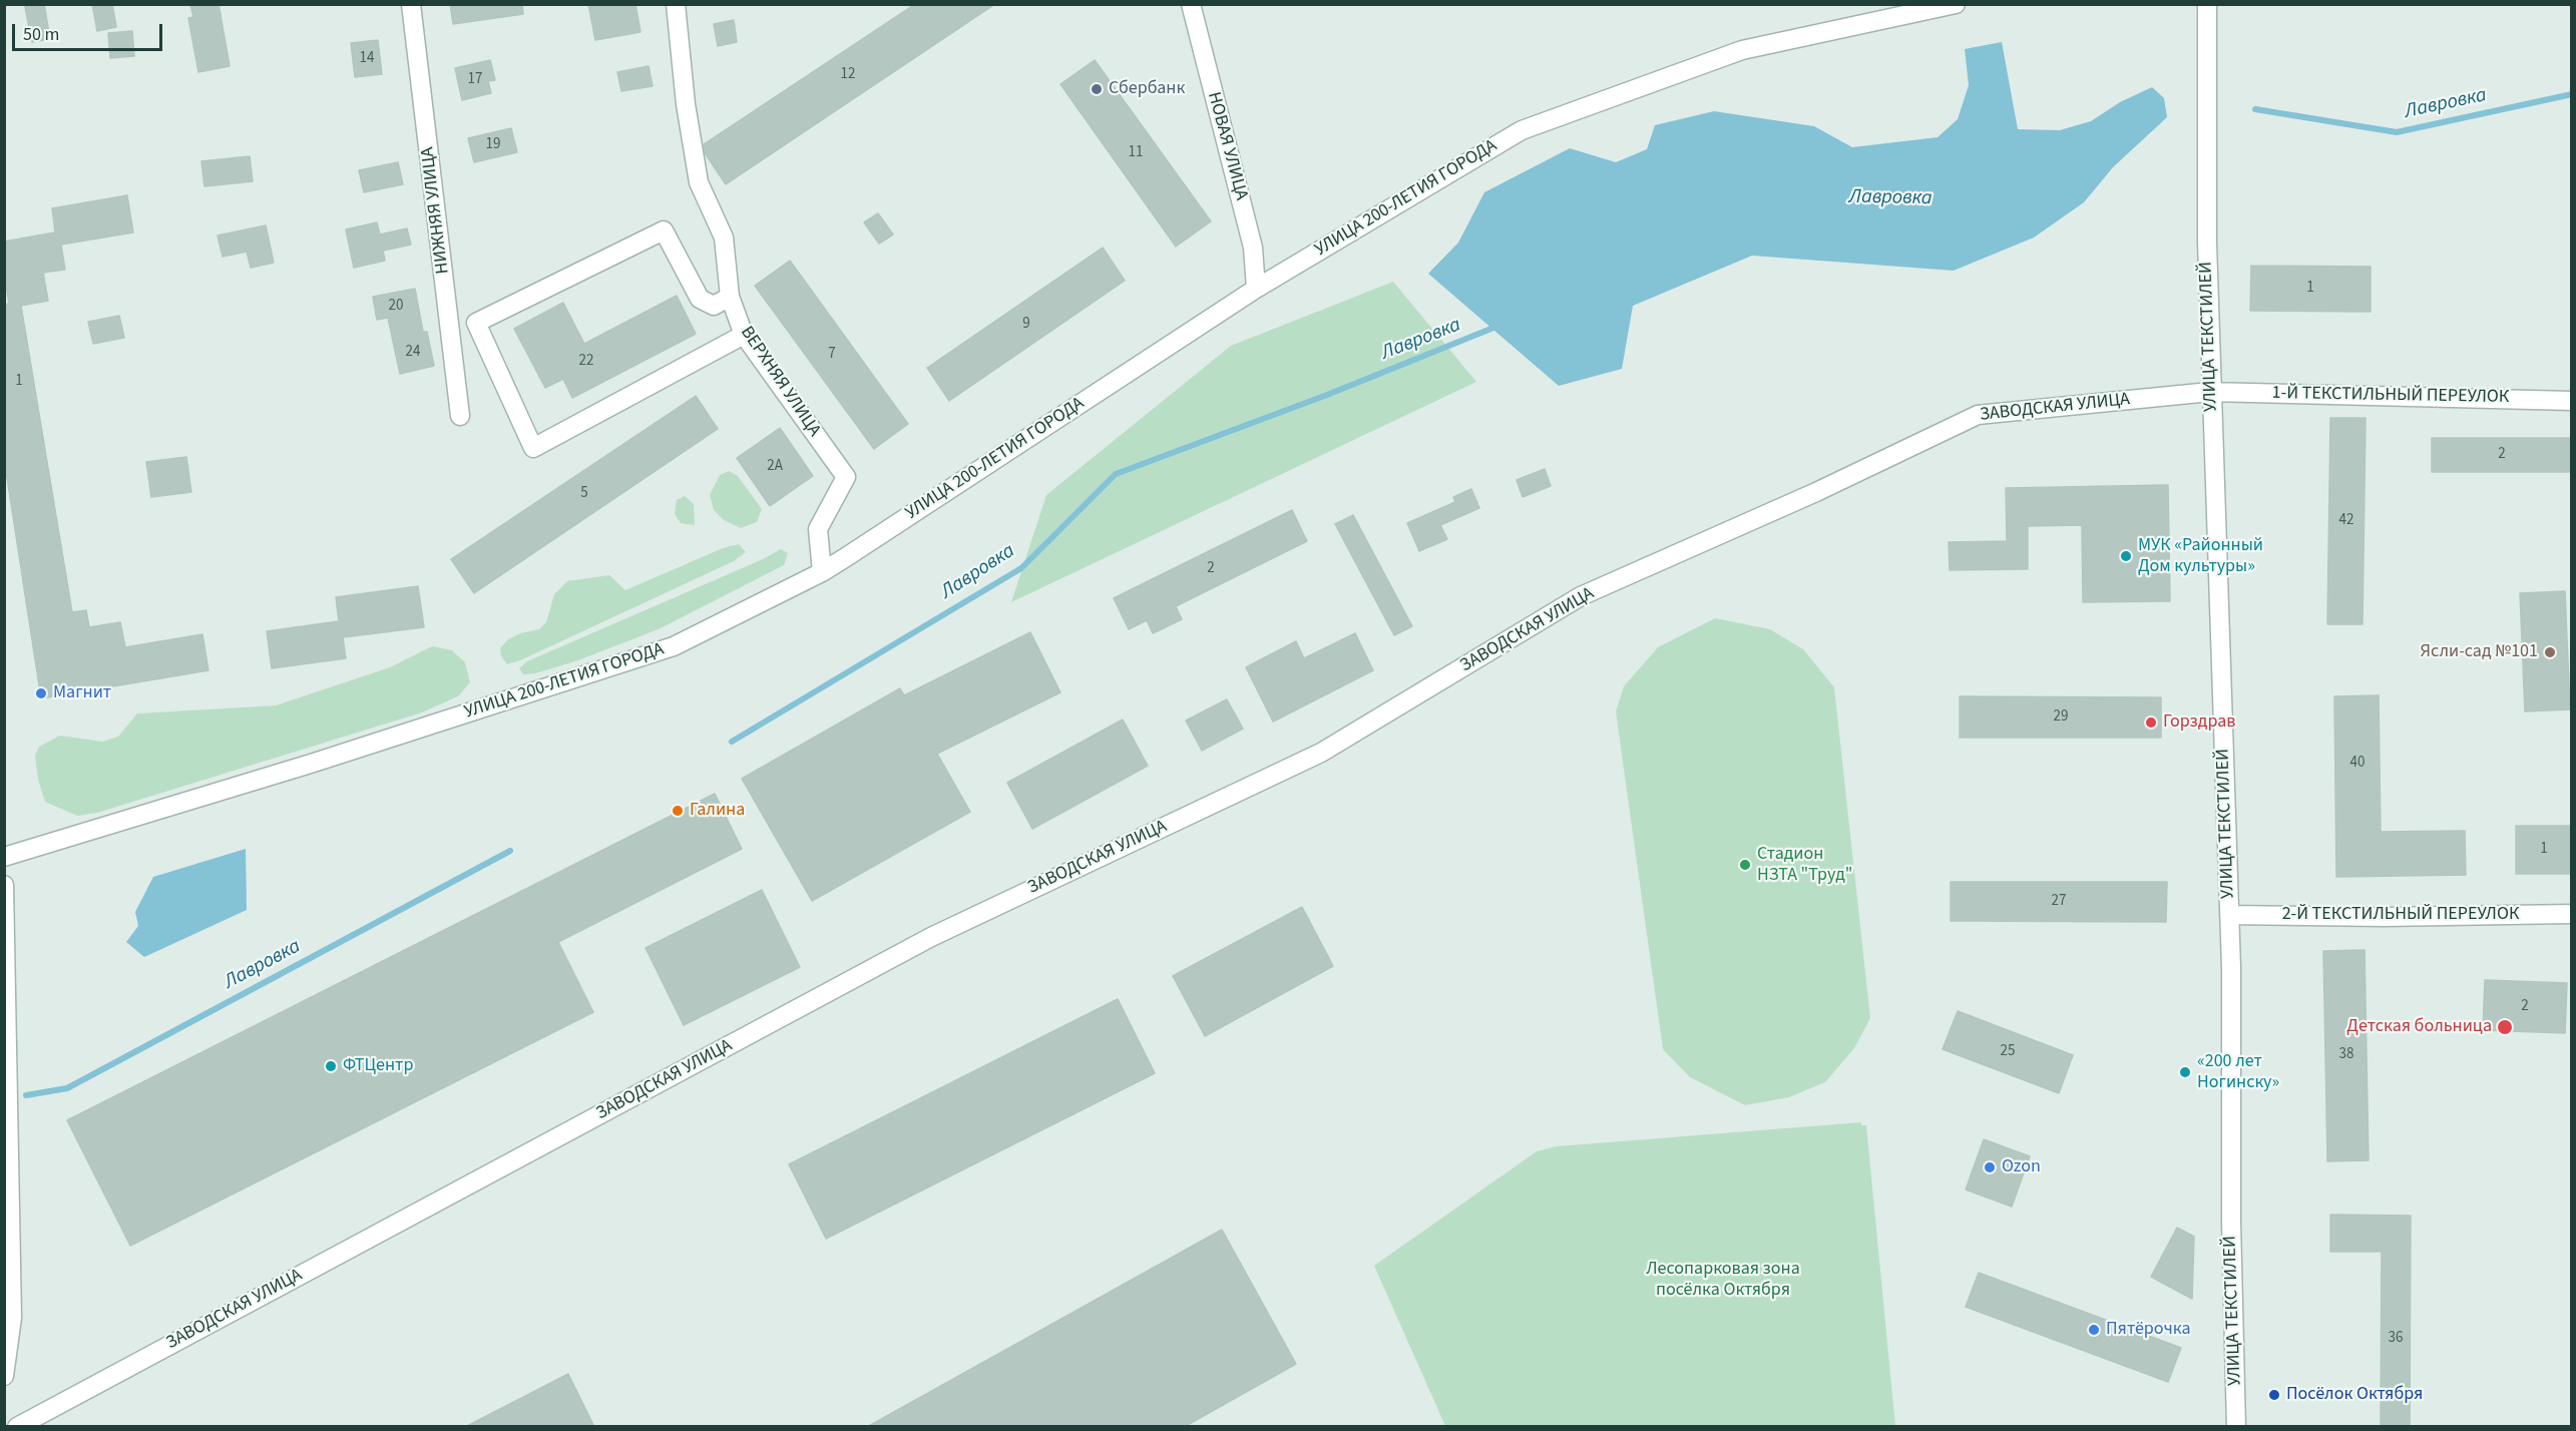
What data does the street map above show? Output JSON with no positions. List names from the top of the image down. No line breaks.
{"streets":{"street":["НОВАЯ УЛИЦА","УЛИЦА 200-ЛЕТИЯ ГОРОДА","НИЖНЯЯ УЛИЦА","УЛИЦА ТЕКСТИЛЕЙ","ВЕРХНЯЯ УЛИЦА","1-Й ТЕКСТИЛЬНЫЙ ПЕРЕУЛОК","ЗАВОДСКАЯ УЛИЦА","2-Й ТЕКСТИЛЬНЫЙ ПЕРЕУЛОК"]},"crossings":[["НОВАЯ УЛИЦА","УЛИЦА 200-ЛЕТИЯ ГОРОДА"],["УЛИЦА 200-ЛЕТИЯ ГОРОДА","ВЕРХНЯЯ УЛИЦА"],["УЛИЦА ТЕКСТИЛЕЙ","1-Й ТЕКСТИЛЬНЫЙ ПЕРЕУЛОК"],["УЛИЦА ТЕКСТИЛЕЙ","ЗАВОДСКАЯ УЛИЦА"],["УЛИЦА ТЕКСТИЛЕЙ","2-Й ТЕКСТИЛЬНЫЙ ПЕРЕУЛОК"],["1-Й ТЕКСТИЛЬНЫЙ ПЕРЕУЛОК","ЗАВОДСКАЯ УЛИЦА"]],"water":["Лавровка"],"parks":["Лесопарковая зона посёлка Октября"],"places":["Сбербанк","МУК «Районный Дом культуры»","Ясли-сад №101","Магнит","Горздрав","Галина","Стадион НЗТА \"Труд\"","Детская больница","ФТЦентр","«200 лет Ногинску»","Ozon","Пятёрочка","Посёлок Октября"],"house_numbers":["14","12","17","19","11","1","20","9","24","7","22","1","2","2А","5","42","2","29","40","1","27","2","25","38","36"],"scale_bar":"50 m"}
